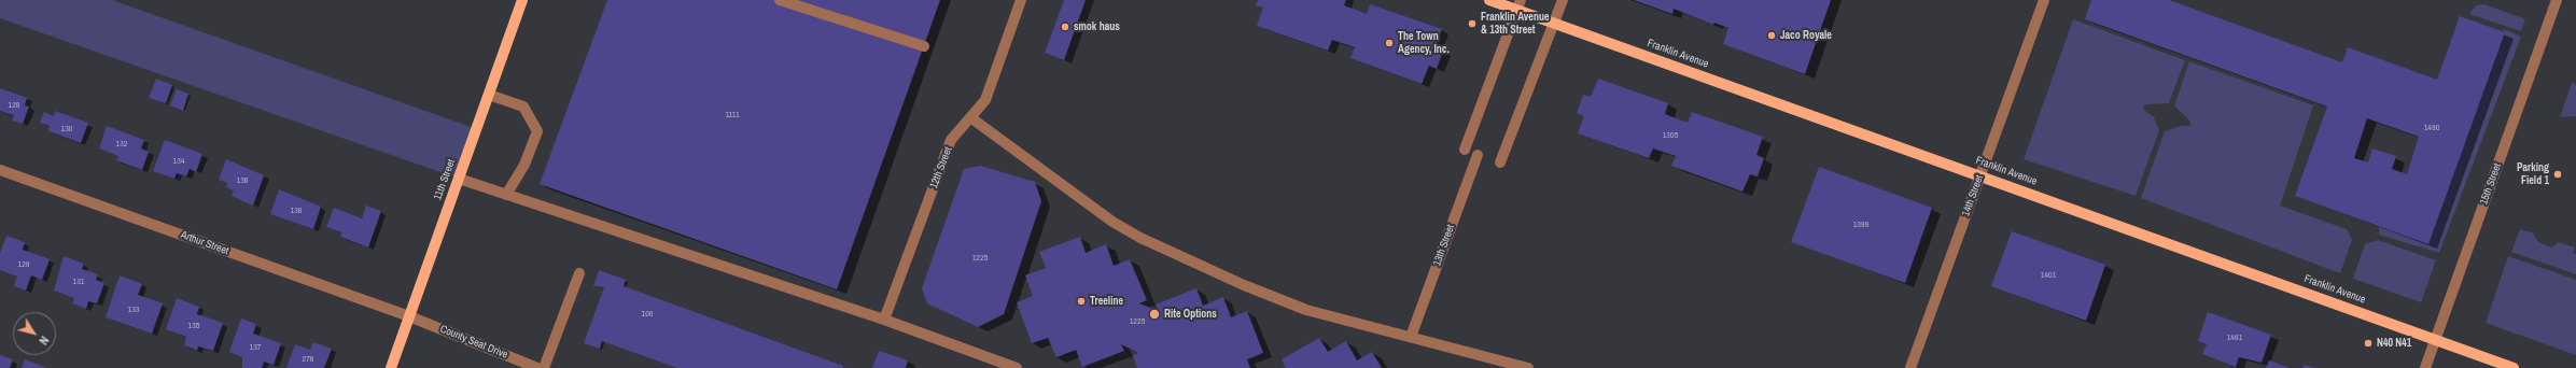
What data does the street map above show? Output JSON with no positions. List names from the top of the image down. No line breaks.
{"streets":{"main road":["Franklin Avenue","11th Street"],"street":["12th Street","15th Street","14th Street","Arthur Street","13th Street","County Seat Drive"]},"crossings":[["Franklin Avenue","15th Street"],["Franklin Avenue","14th Street"],["11th Street","Arthur Street"],["11th Street","County Seat Drive"],["Arthur Street","County Seat Drive"]],"places":["Franklin Avenue & 13th Street","smok haus","Jaco Royale","The Town Agency, Inc.","Parking Field 1","Treeline","Rite Options","N40 N41"],"house_numbers":["128","1111","1490","130","1305","132","134","136","138","1399","1225","129","1401","131","133","100","1225","135","1461","137","276"],"north":"bottom right"}
